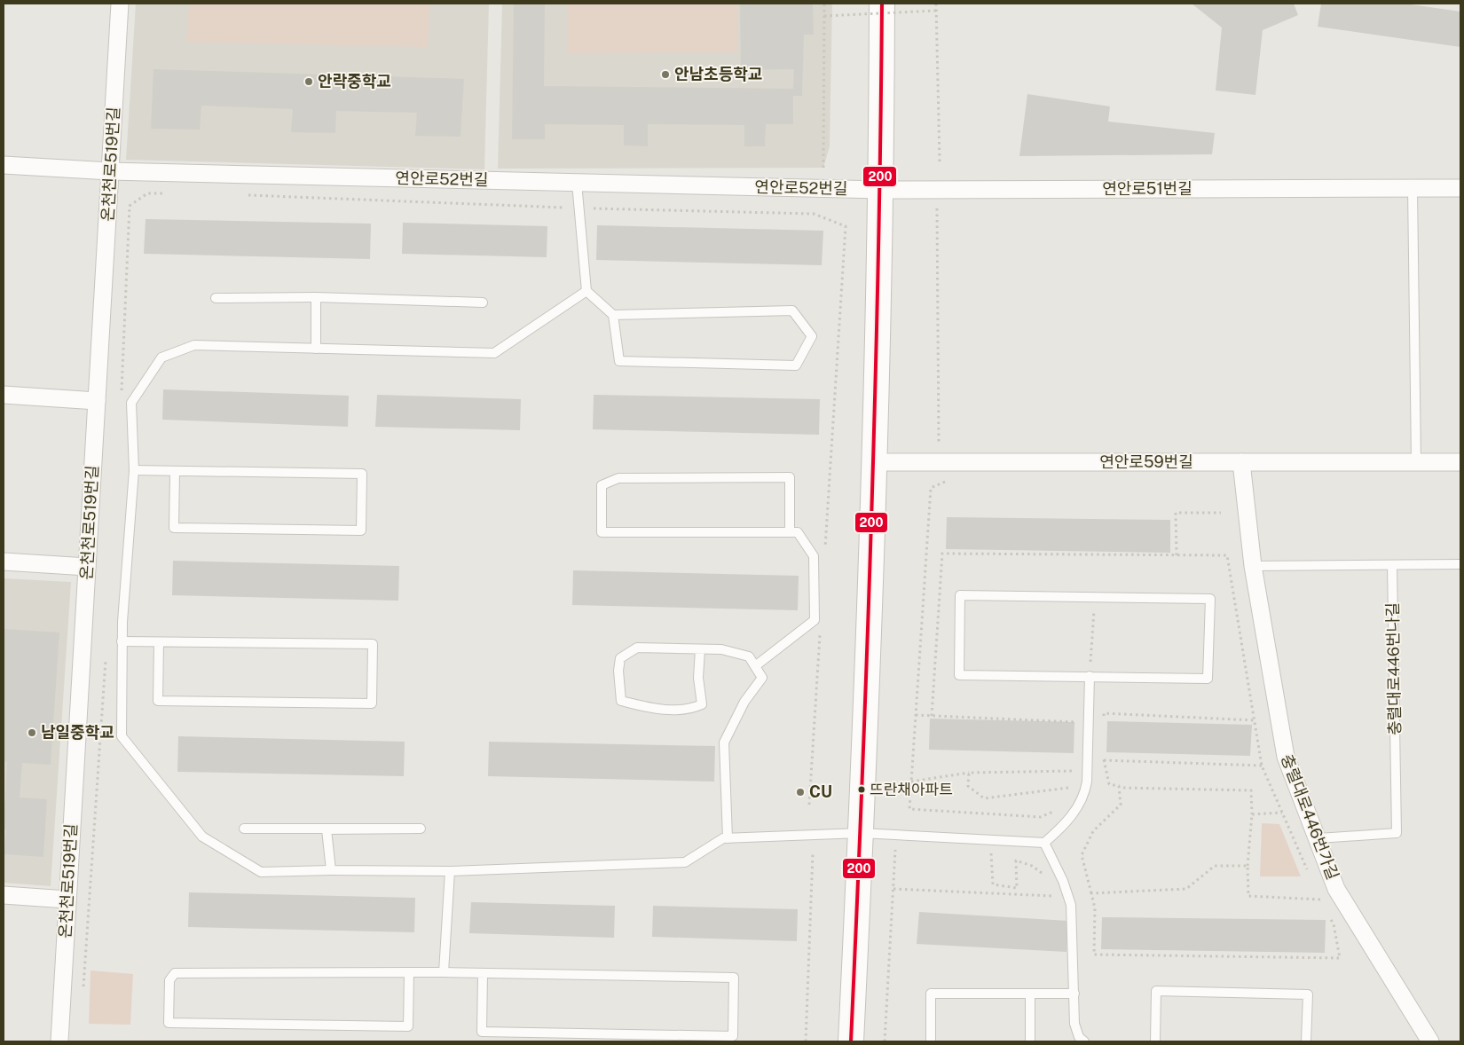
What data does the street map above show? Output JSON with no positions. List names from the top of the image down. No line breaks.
{"streets":{"street":["온천천로519번길","연안로52번길","연안로51번길","연안로59번길","충렬대로446번가길"],"lane":["충렬대로446번나길"]},"crossings":[["온천천로519번길","연안로52번길"],["연안로52번길","연안로51번길"],["연안로59번길","충렬대로446번가길"],["충렬대로446번나길","충렬대로446번가길"]],"places":["안남초등학교","안락중학교","남일중학교","뜨란채아파트","CU"],"lines":["transit line 200"]}
